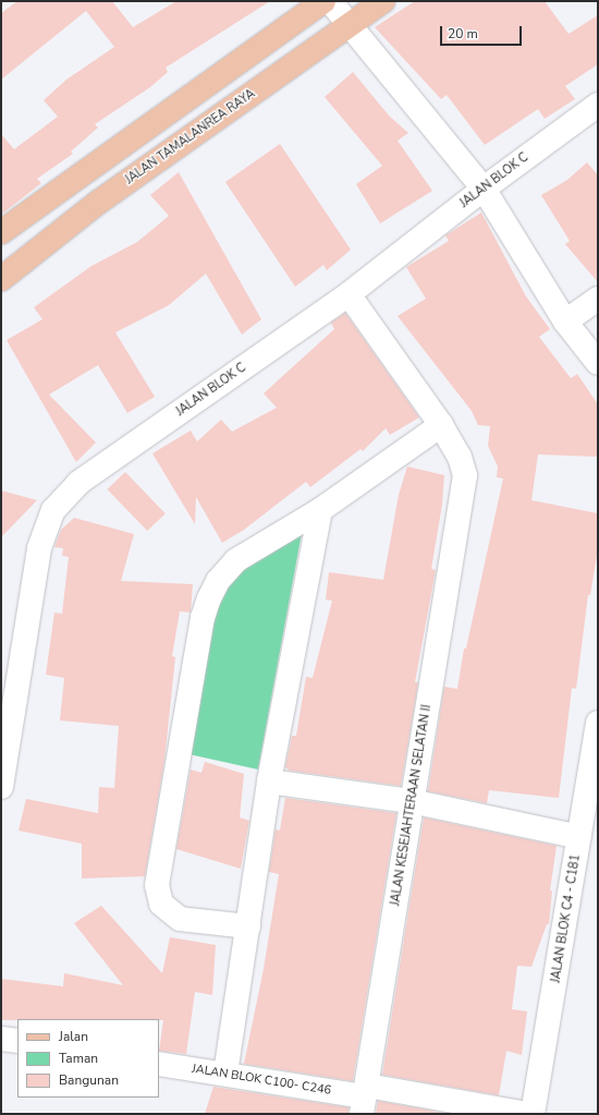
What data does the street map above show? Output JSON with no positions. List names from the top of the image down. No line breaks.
{"streets":{"main road":["JALAN TAMALANREA RAYA"],"street":["JALAN BLOK C","JALAN KESEJAHTERAAN SELATAN II","JALAN BLOK C4 - C181","JALAN BLOK C100- C246"]},"crossings":[["JALAN BLOK C","JALAN KESEJAHTERAAN SELATAN II"],["JALAN KESEJAHTERAAN SELATAN II","JALAN BLOK C100- C246"]],"legend":["Jalan","Taman","Bangunan"],"scale_bar":"20 m"}
